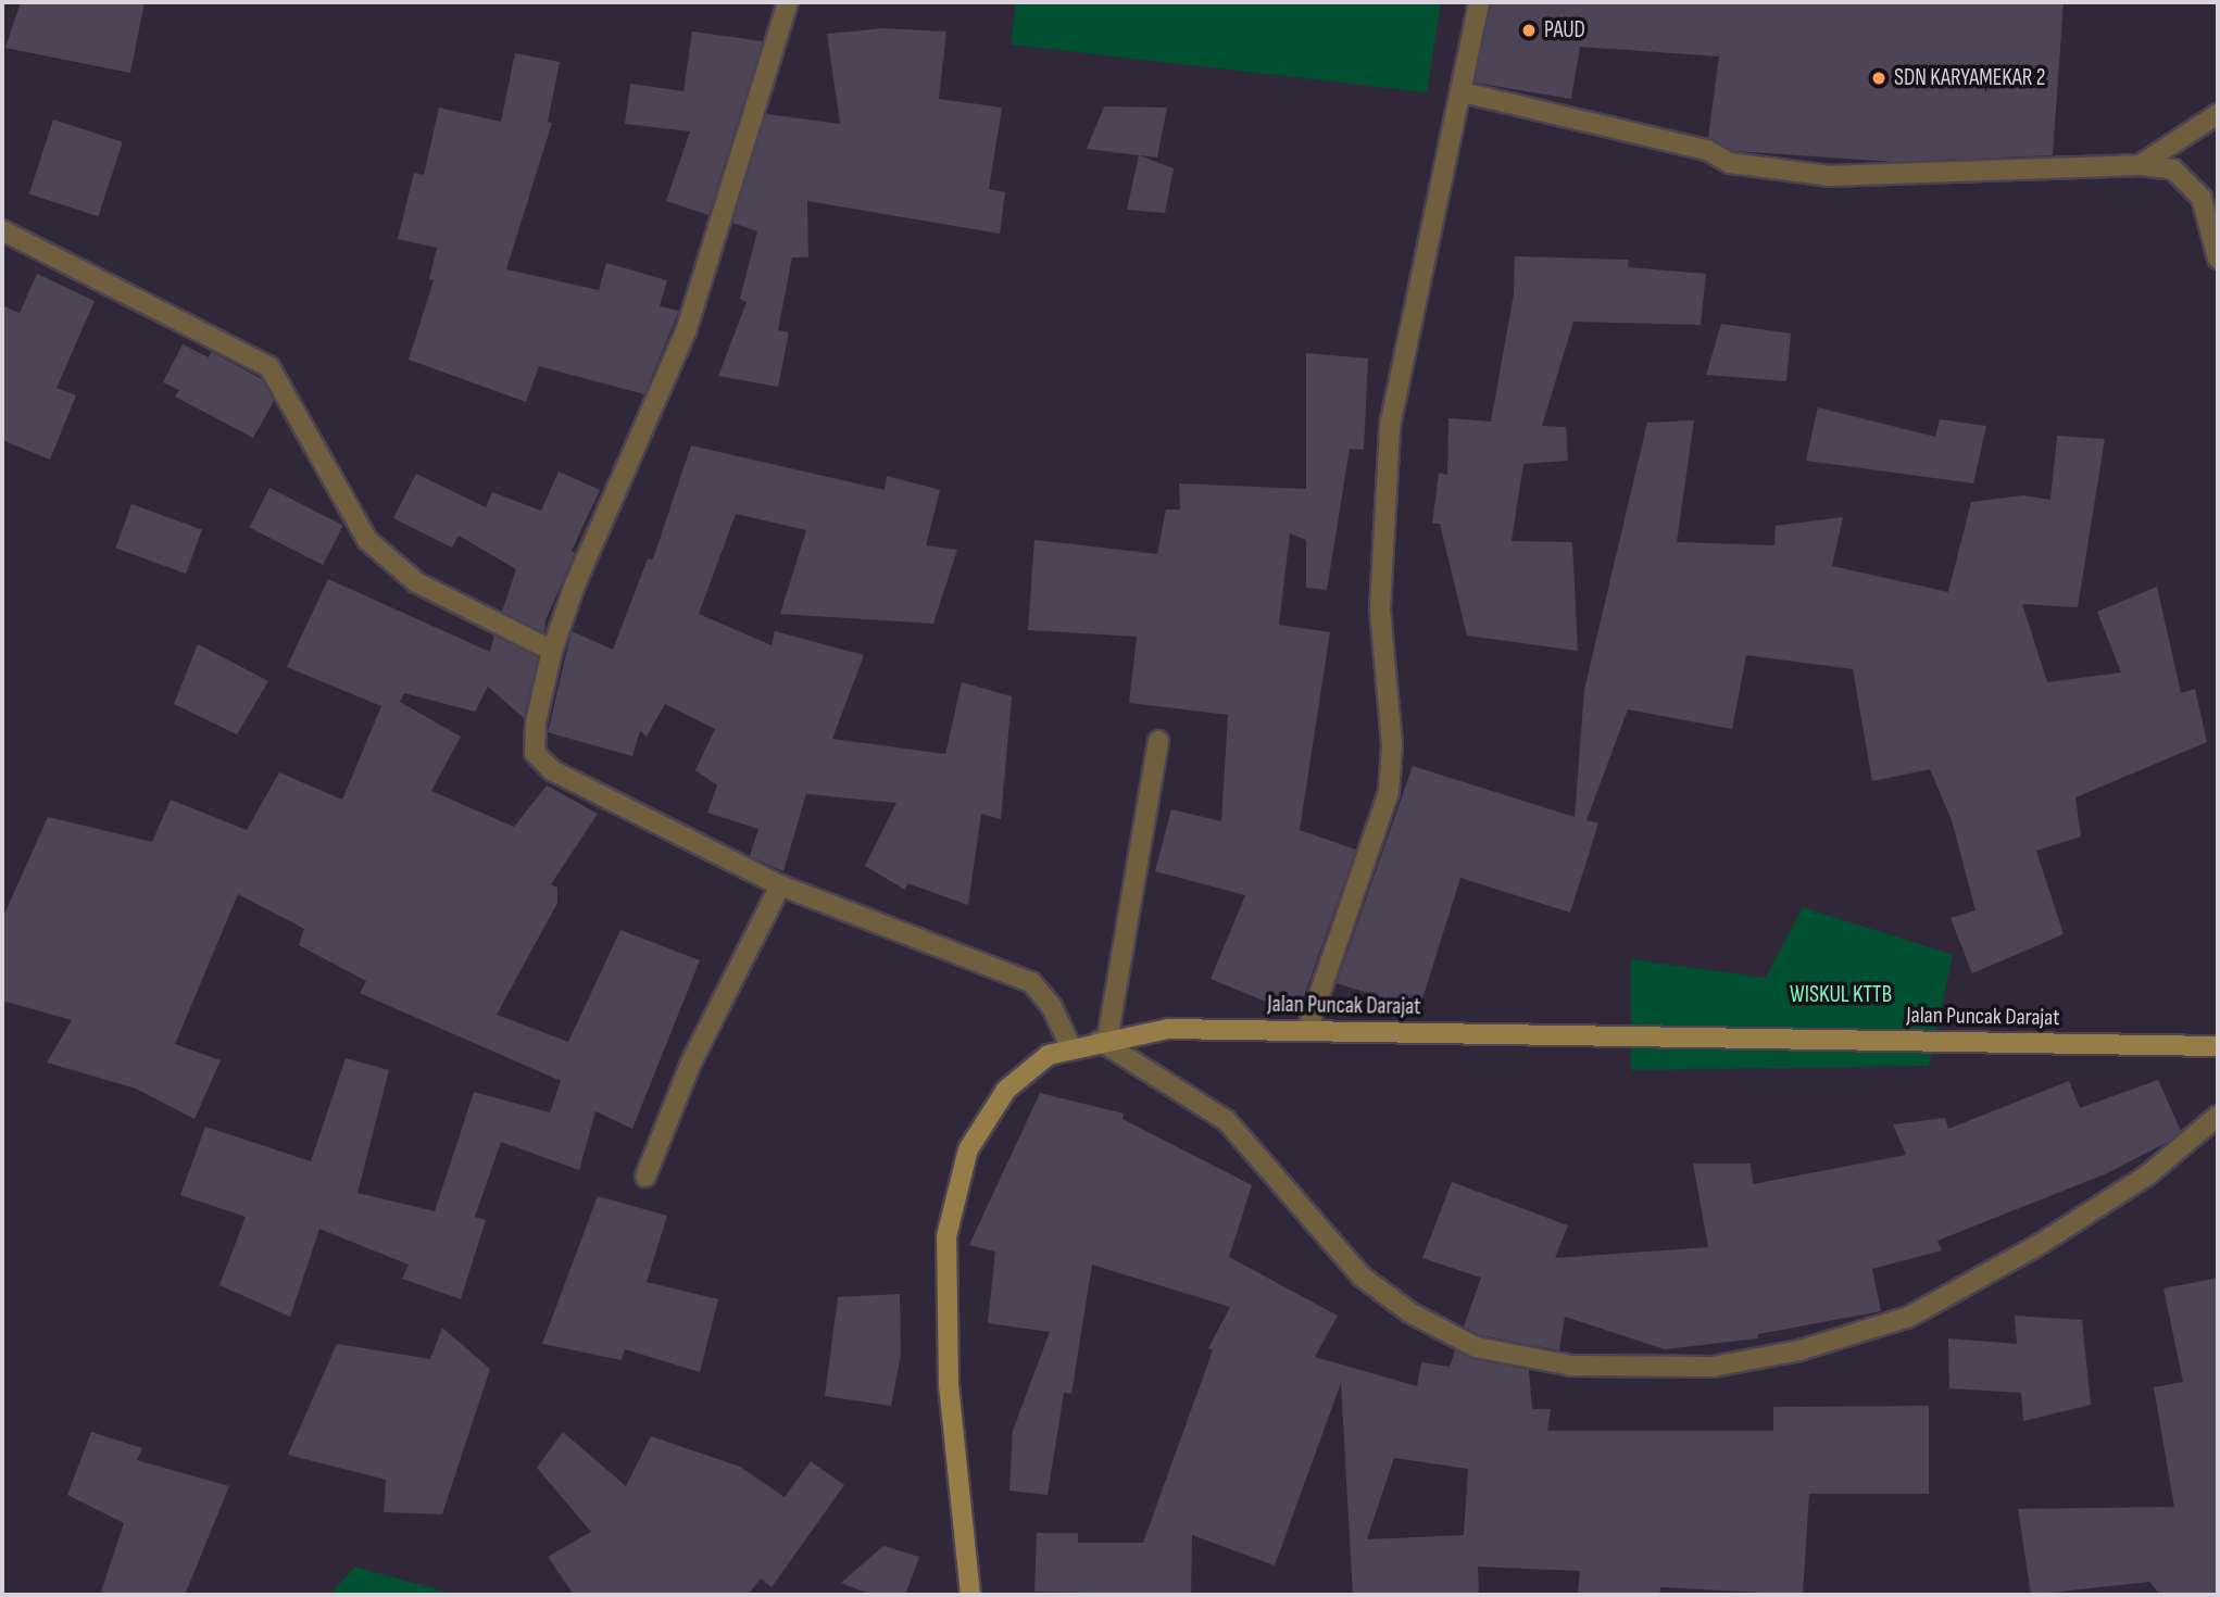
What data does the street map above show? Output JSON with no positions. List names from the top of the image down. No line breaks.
{"streets":{"street":["Jalan Puncak Darajat"]},"parks":["WISKUL KTTB"],"places":["PAUD","SDN KARYAMEKAR 2"]}
